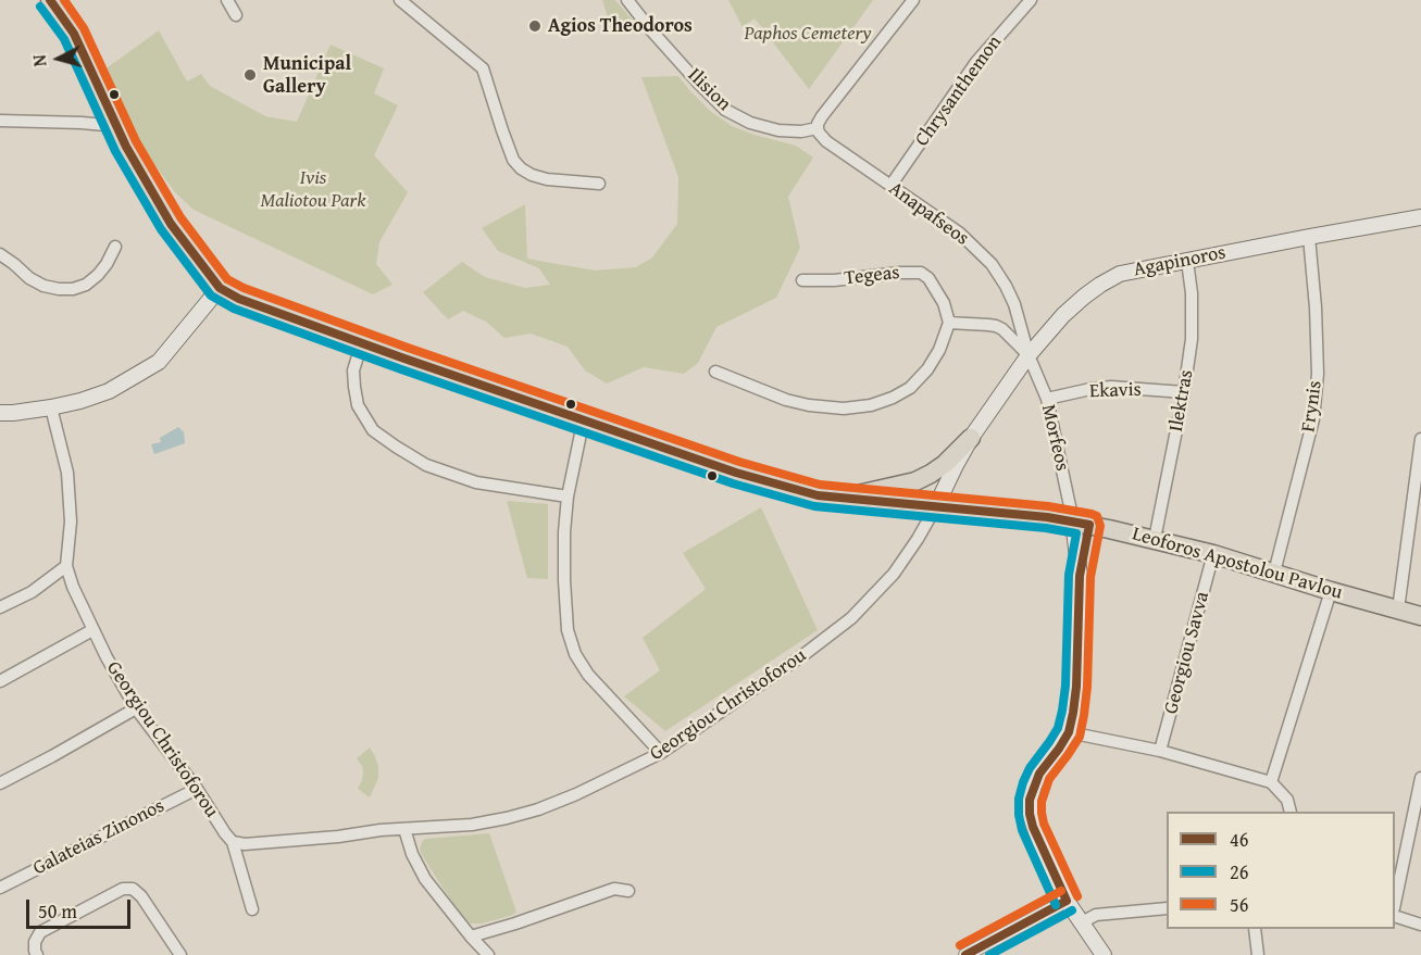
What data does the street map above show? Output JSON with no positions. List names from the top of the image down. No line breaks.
{"streets":{"main road":["Agapinoros","Leoforos Apostolou Pavlou"],"street":["Ilision","Chrysanthemon","Anapafseos","Tegeas","Ekavis","Ilektras","Frynis","Morfeos","Georgiou Savva","Georgiou Christoforou","Galateias Zinonos"]},"crossings":[["Ilision","Anapafseos"],["Chrysanthemon","Anapafseos"],["Anapafseos","Agapinoros"],["Anapafseos","Morfeos"],["Agapinoros","Ilektras"],["Agapinoros","Frynis"],["Agapinoros","Morfeos"],["Agapinoros","Leoforos Apostolou Pavlou"],["Agapinoros","Georgiou Christoforou"],["Ekavis","Ilektras"],["Ekavis","Morfeos"],["Ilektras","Leoforos Apostolou Pavlou"],["Frynis","Leoforos Apostolou Pavlou"],["Morfeos","Leoforos Apostolou Pavlou"],["Leoforos Apostolou Pavlou","Georgiou Savva"],["Leoforos Apostolou Pavlou","Georgiou Christoforou"],["Georgiou Christoforou","Galateias Zinonos"]],"parks":["Paphos Cemetery","Ivis Maliotou Park"],"places":["Agios Theodoros","Municipal Gallery"],"lines":["transit line 46","transit line 56","transit line 26"],"legend":["46","26","56"],"scale_bar":"50 m","north":"left"}
